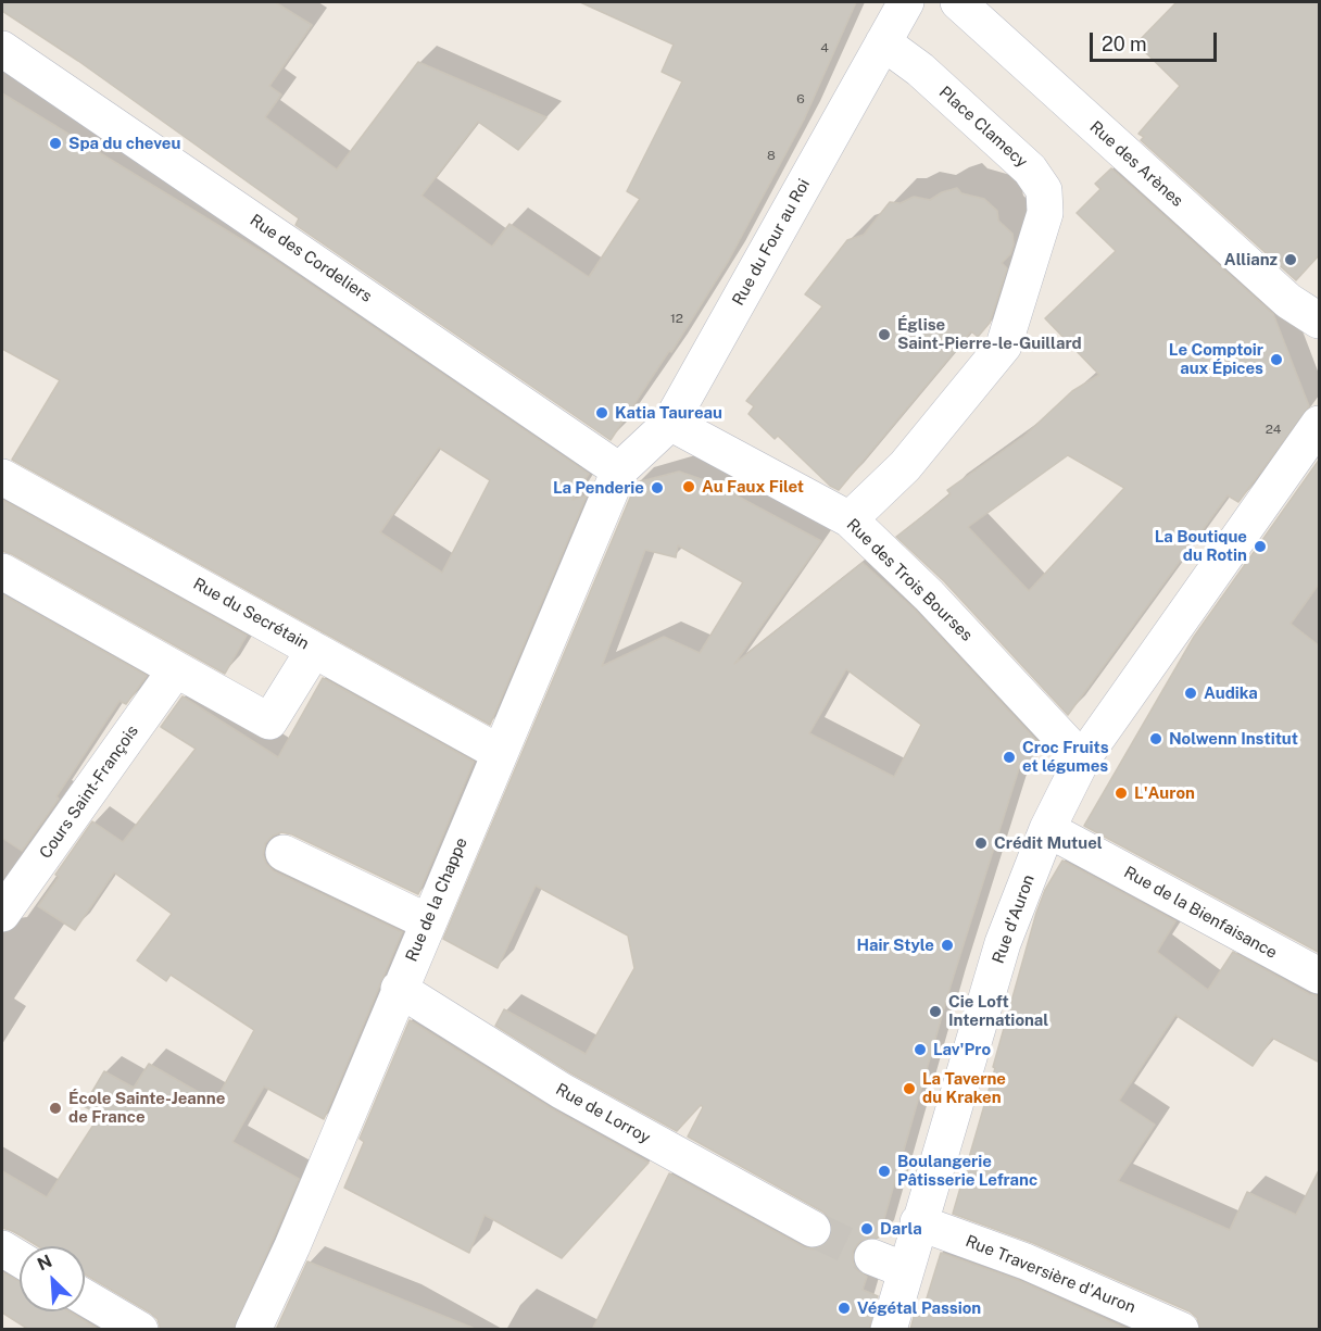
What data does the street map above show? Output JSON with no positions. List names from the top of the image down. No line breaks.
{"streets":{"street":["Place Clamecy","Rue des Arènes","Rue du Four au Roi","Rue des Cordeliers","Rue des Trois Bourses","Rue du Secrétain","Cours Saint-François","Rue de la Chappe","Rue de la Bienfaisance","Rue d'Auron","Rue de Lorroy","Rue Traversière d'Auron"]},"crossings":[["Place Clamecy","Rue du Four au Roi"],["Place Clamecy","Rue des Trois Bourses"],["Rue du Four au Roi","Rue des Cordeliers"],["Rue du Four au Roi","Rue des Trois Bourses"],["Rue du Four au Roi","Rue de la Chappe"],["Rue des Cordeliers","Rue de la Chappe"],["Rue des Trois Bourses","Rue d'Auron"],["Rue du Secrétain","Rue de la Chappe"],["Rue de la Chappe","Rue de Lorroy"],["Rue de la Bienfaisance","Rue d'Auron"],["Rue d'Auron","Rue Traversière d'Auron"]],"places":["Spa du cheveu","Allianz","Église Saint-Pierre-le-Guillard","Le Comptoir aux Épices","Katia Taureau","Au Faux Filet","La Penderie","La Boutique du Rotin","Audika","Nolwenn Institut","Croc Fruits et légumes","L'Auron","Crédit Mutuel","Hair Style","Cie Loft International","Lav'Pro","La Taverne du Kraken","École Sainte-Jeanne de France","Boulangerie Pâtisserie Lefranc","Darla","Végétal Passion"],"house_numbers":["4","6","8","12","24"],"scale_bar":"20 m","north":"top left"}
